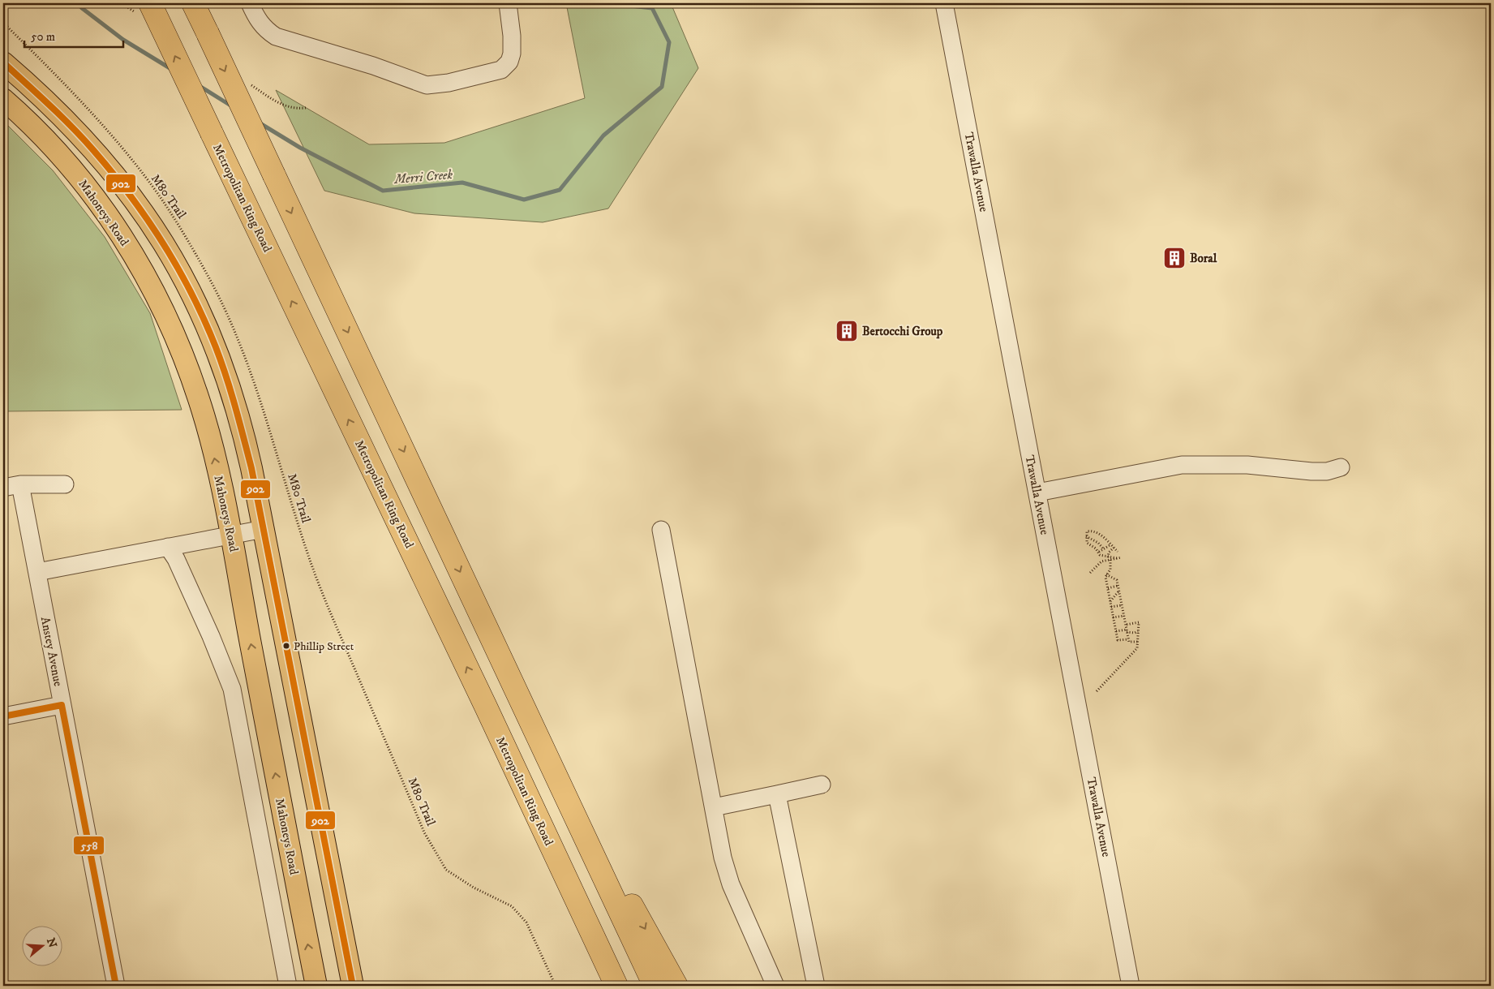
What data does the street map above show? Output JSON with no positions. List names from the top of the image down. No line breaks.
{"streets":{"highway":["Metropolitan Ring Road"],"main road":["Mahoneys Road"],"street":["Trawalla Avenue","Anstey Avenue"],"path":["M80 Trail"]},"water":["Merri Creek"],"places":{"building":["Boral","Bertocchi Group"],"other":["Phillip Street"]},"lines":["transit line 902","transit line 558"],"scale_bar":"50 m","north":"right"}
